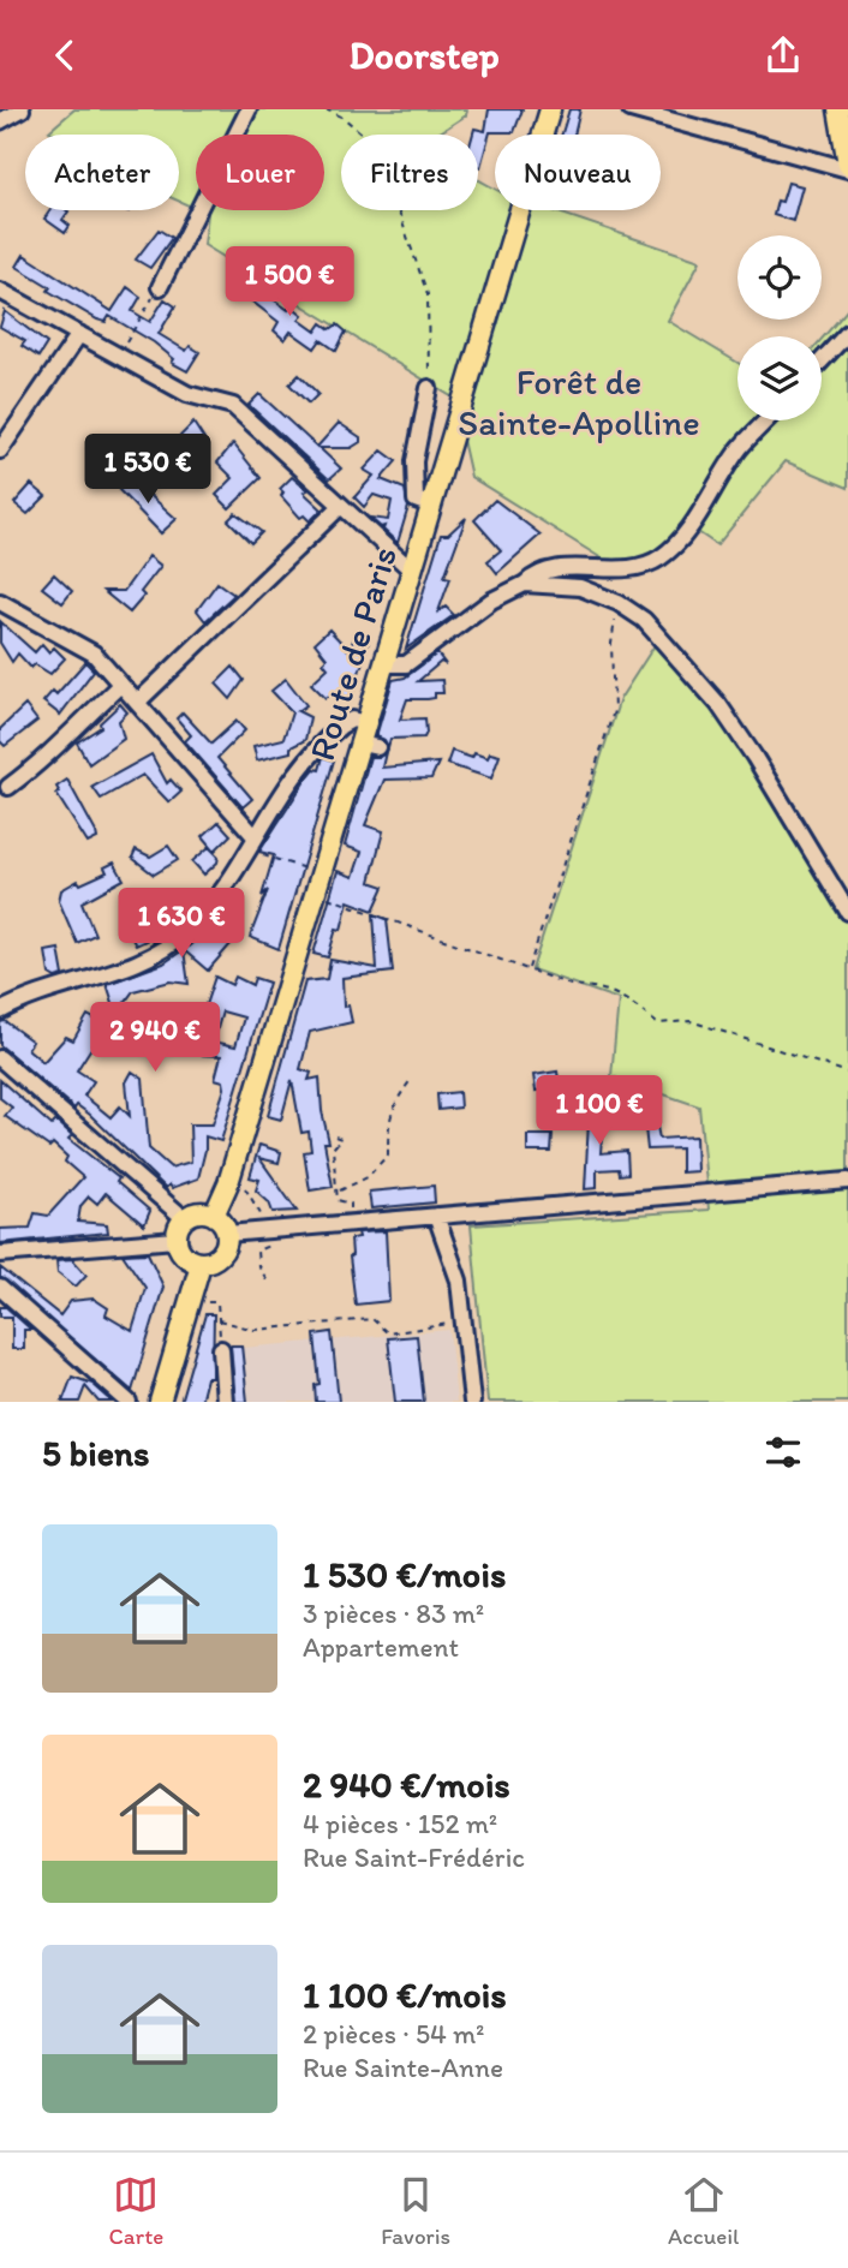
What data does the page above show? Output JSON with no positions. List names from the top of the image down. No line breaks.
{"streets":{"main road":["Route de Paris"]},"parks":["Forêt de Sainte-Apolline"],"page":{"header":"Doorstep","chip":["Acheter","Louer","Filtres","Nouveau"],"price":["1 500 €","1 530 €","1 630 €","2 940 €","1 100 €"],"heading":"5 biens","list":[{"name":"1 530 €/mois","note":"3 pièces · 83 m² · Appartement"},{"name":"2 940 €/mois","note":"4 pièces · 152 m² · Rue Saint-Frédéric"},{"name":"1 100 €/mois","note":"2 pièces · 54 m² · Rue Sainte-Anne"}],"tabs":["Carte","Favoris","Accueil"]}}
